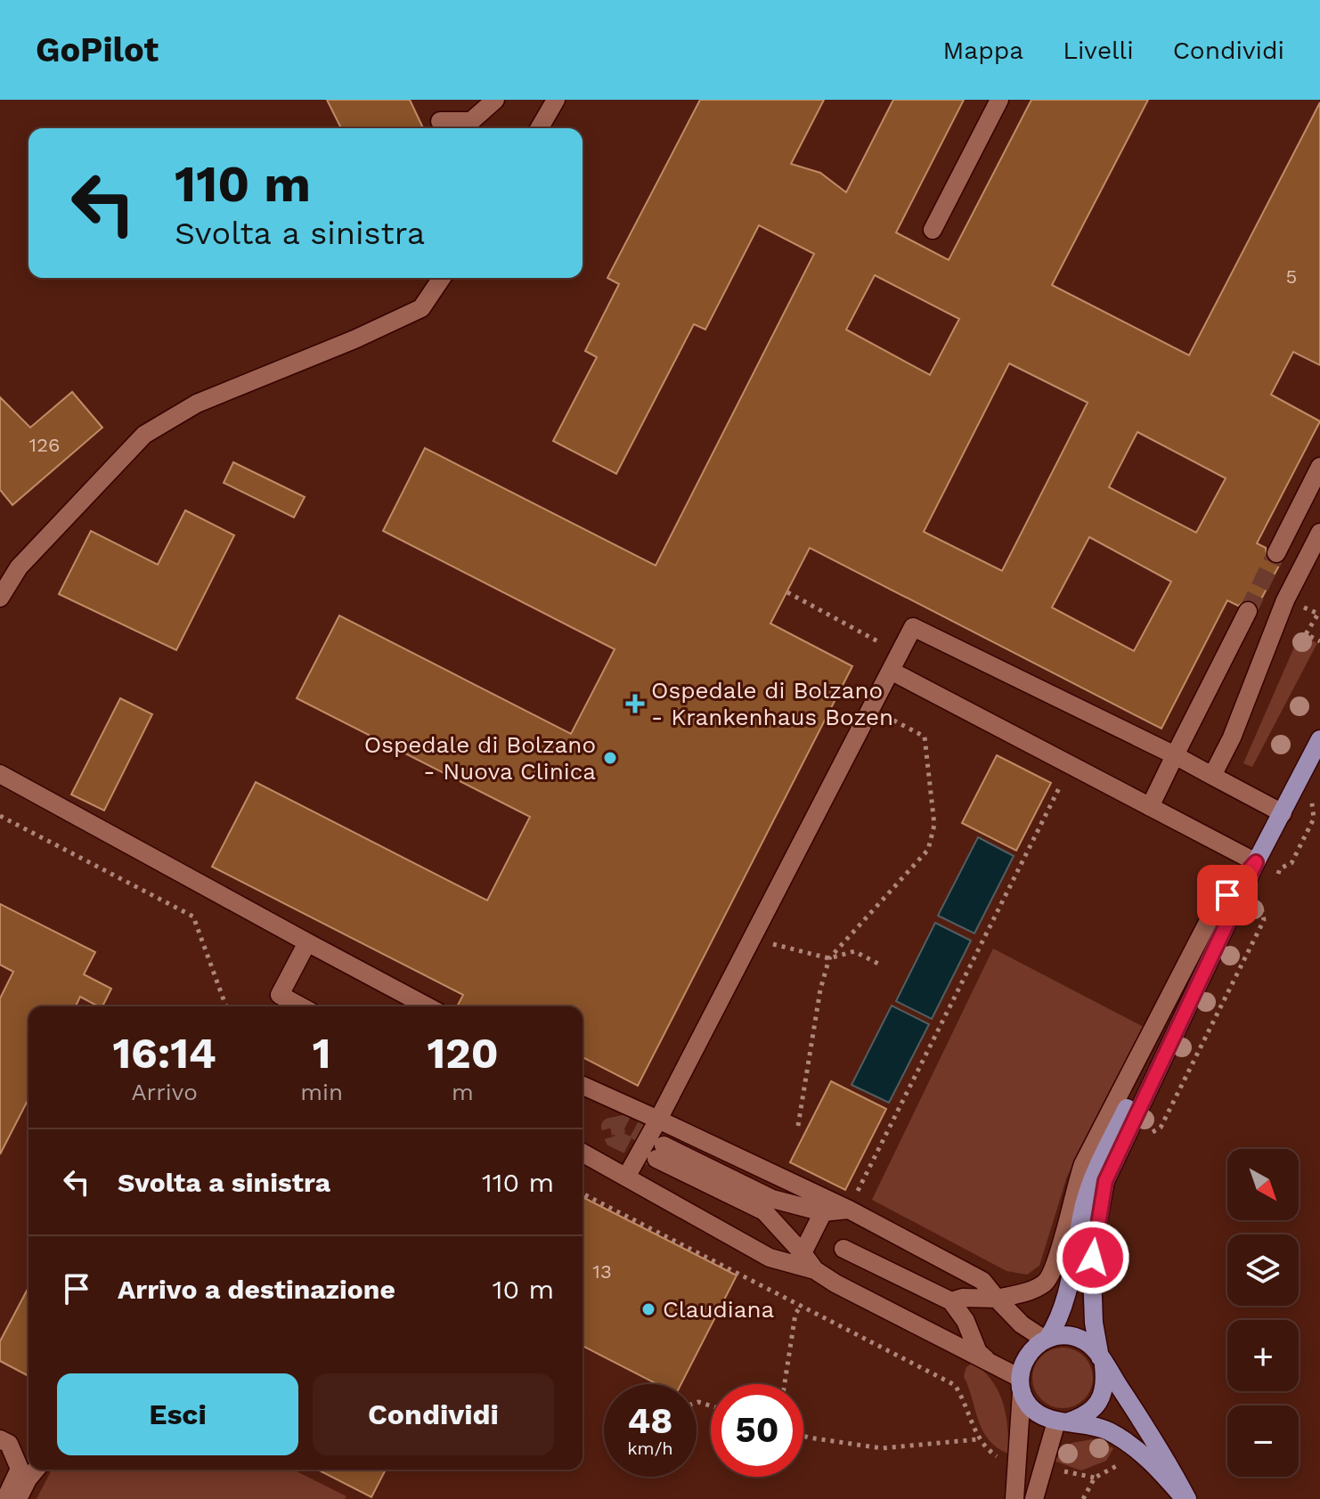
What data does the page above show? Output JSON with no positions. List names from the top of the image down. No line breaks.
{"places":{"health":["Ospedale di Bolzano - Krankenhaus Bozen"],"other":["Ospedale di Bolzano - Nuova Clinica","Claudiana"]},"house_numbers":["5","126","13"],"north":"bottom right","page":{"header":"GoPilot","nav":["Mappa","Livelli","Condividi"],"turn":["110 m","Svolta a sinistra"],"eta":["16:14","Arrivo","1","min","120","m"],"list":[{"name":"Svolta a sinistra","value":"110 m"},{"name":"Arrivo a destinazione","value":"10 m"}],"map_buttons":["+","−"],"buttons":["Esci","Condividi"],"speed":"48 km/h","limit":"50"}}
